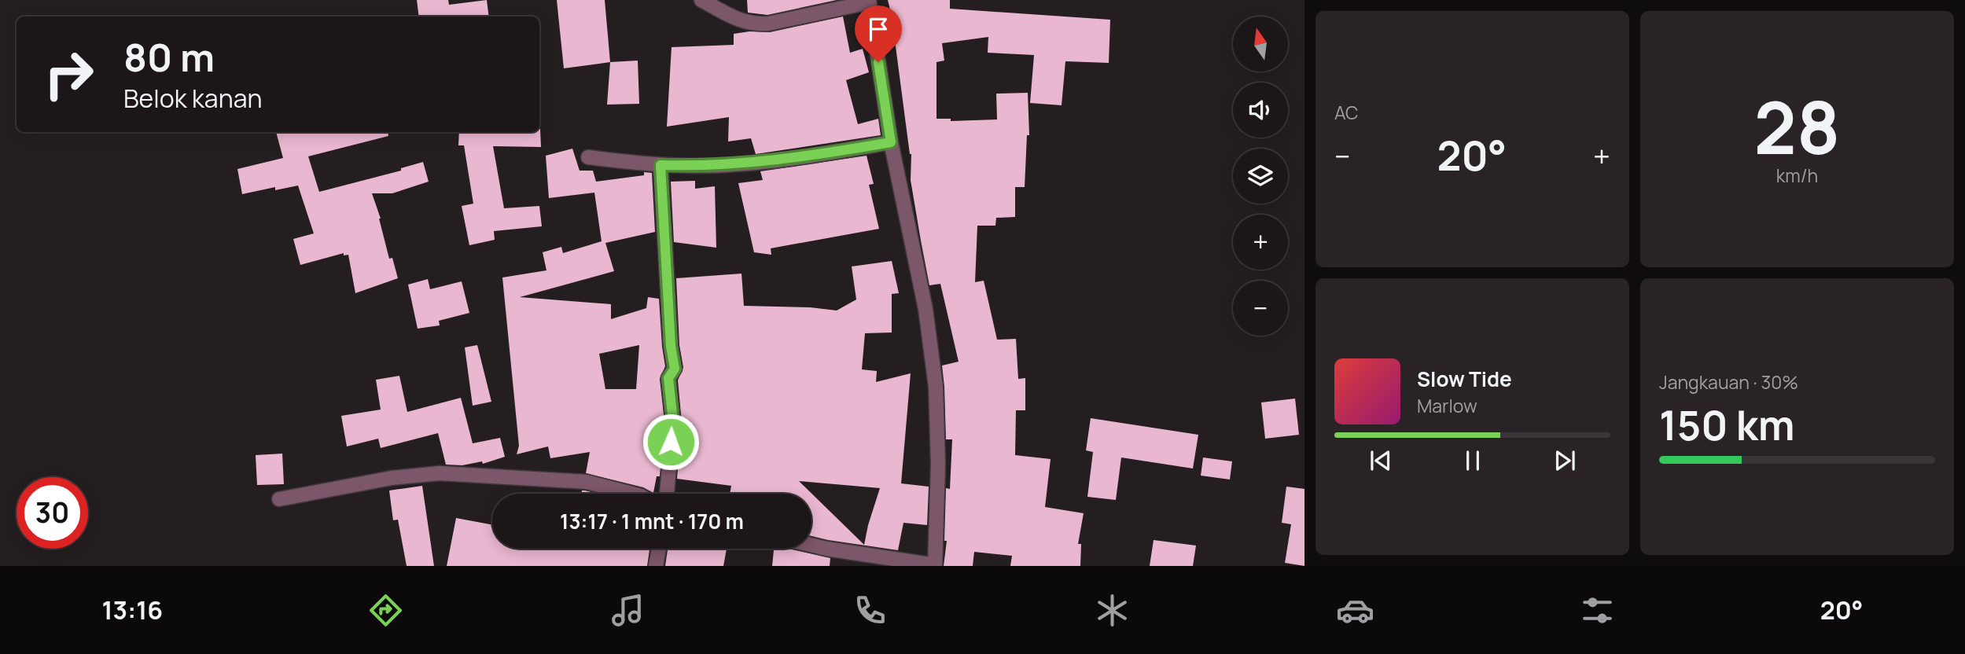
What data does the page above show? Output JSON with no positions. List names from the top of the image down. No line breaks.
{"north":"top","page":{"tile":["AC",["28","km/h"],["Jangkauan · 30%","150 km"]],"map_buttons":["+","−"],"turn":["80 m","Belok kanan"],"heat":["−","20°","+"],"song":["Slow Tide","Marlow"],"limit":"30","trip":"13:17 · 1 mnt · 170 m","tabs":["13:16","20°"]}}
